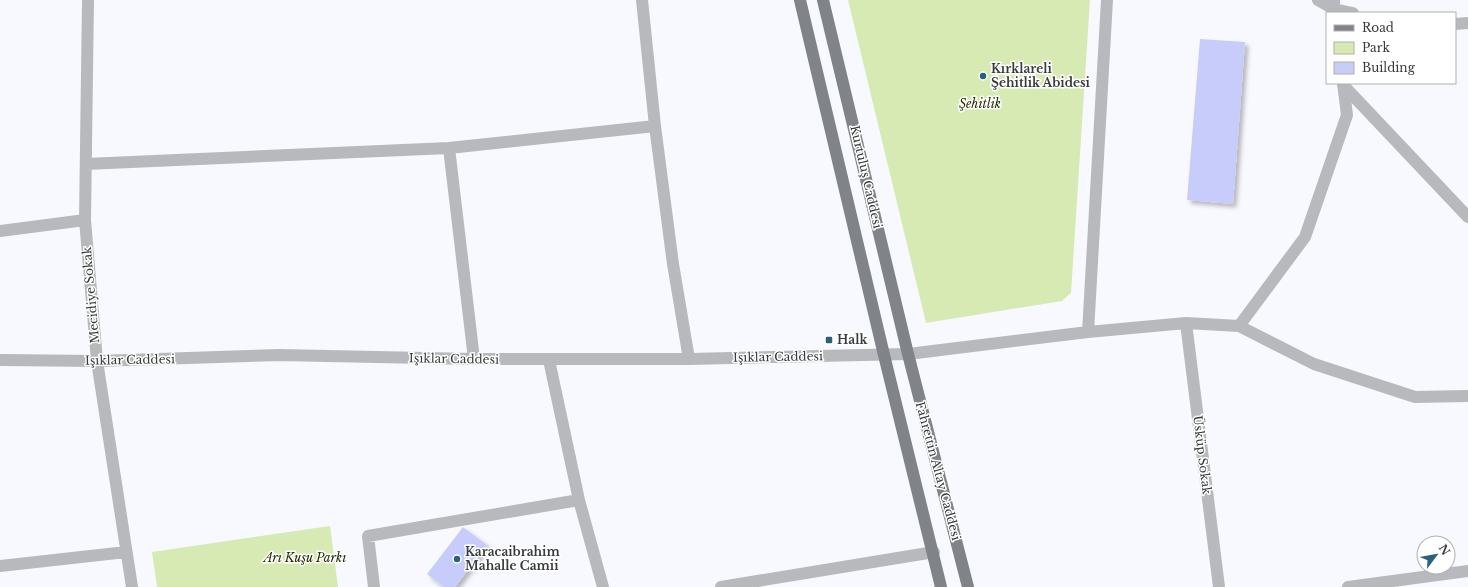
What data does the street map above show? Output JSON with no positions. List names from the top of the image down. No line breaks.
{"streets":{"main road":["Kurtuluş Caddesi","Fahrettin Altay Caddesi"],"street":["Mecidiye Sokak","Işıklar Caddesi","Üsküp Sokak"]},"crossings":[["Kurtuluş Caddesi","Işıklar Caddesi"],["Kurtuluş Caddesi","Fahrettin Altay Caddesi"],["Mecidiye Sokak","Işıklar Caddesi"],["Işıklar Caddesi","Üsküp Sokak"],["Işıklar Caddesi","Fahrettin Altay Caddesi"]],"parks":["Şehitlik","Arı Kuşu Parkı"],"places":{"other":["Kırklareli Şehitlik Abidesi","Karacaibrahim Mahalle Camii"],"transit":["Halk"]},"legend":["Road","Park","Building"],"north":"top right"}
